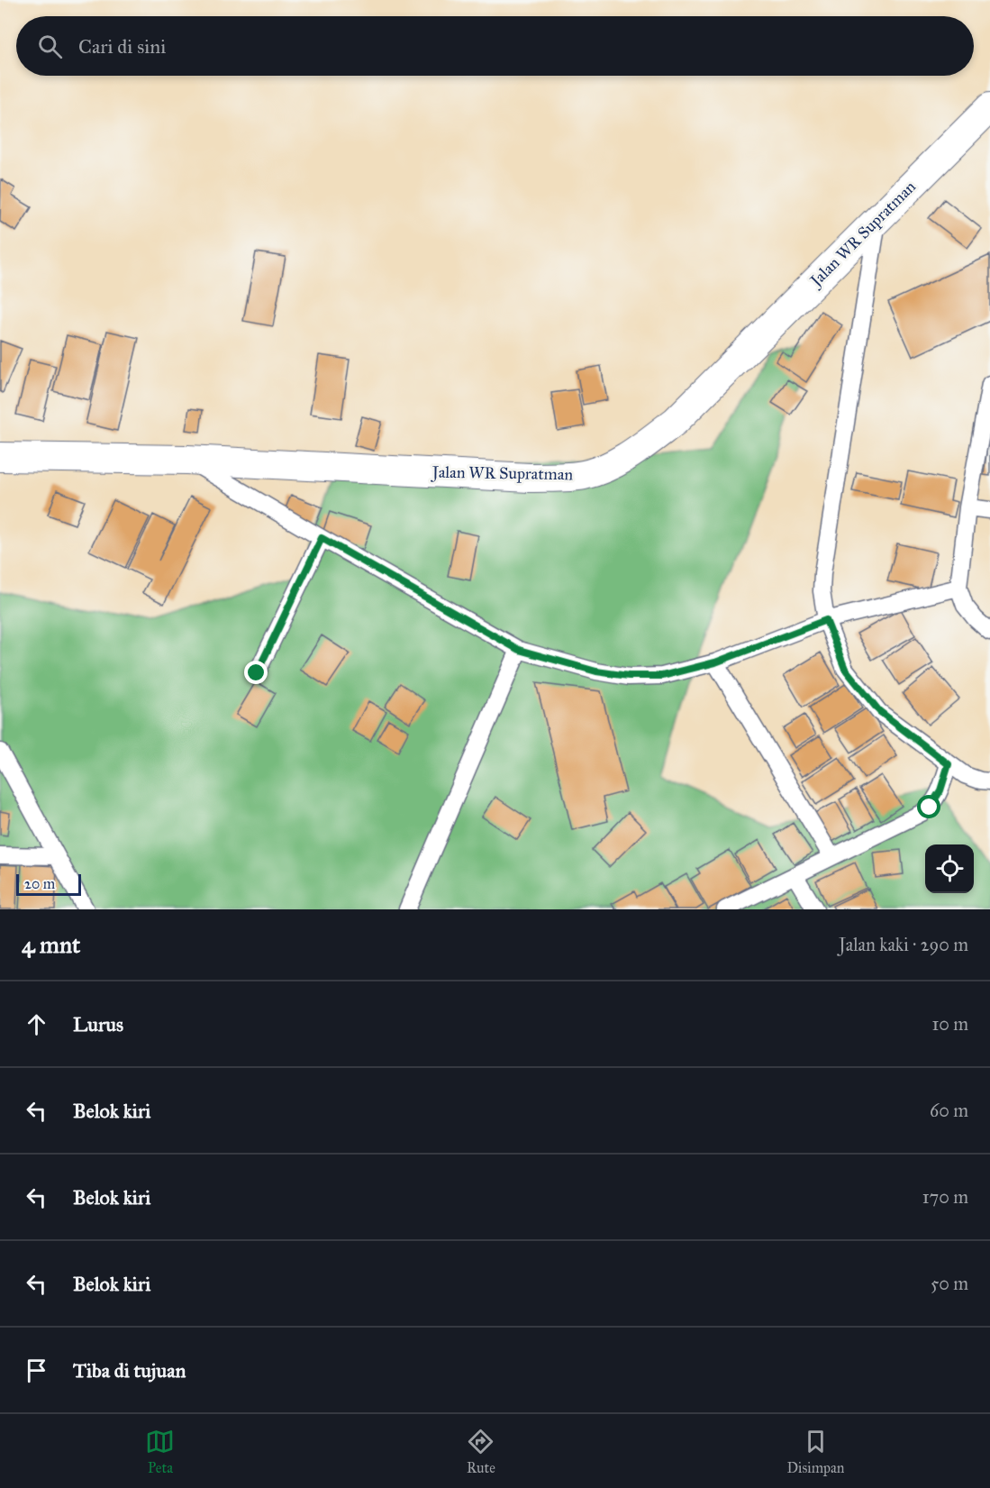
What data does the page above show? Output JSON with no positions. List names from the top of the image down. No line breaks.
{"streets":{"highway":["Jalan WR Supratman"]},"scale_bar":"20 m","page":{"search":"Cari di sini","scale":"20 m","heading":["4 mnt","Jalan kaki · 290 m"],"list":[["Lurus","10 m"],["Belok kiri","60 m"],["Belok kiri","170 m"],["Belok kiri","50 m"],"Tiba di tujuan"],"nav":["Peta","Rute","Disimpan"]}}
